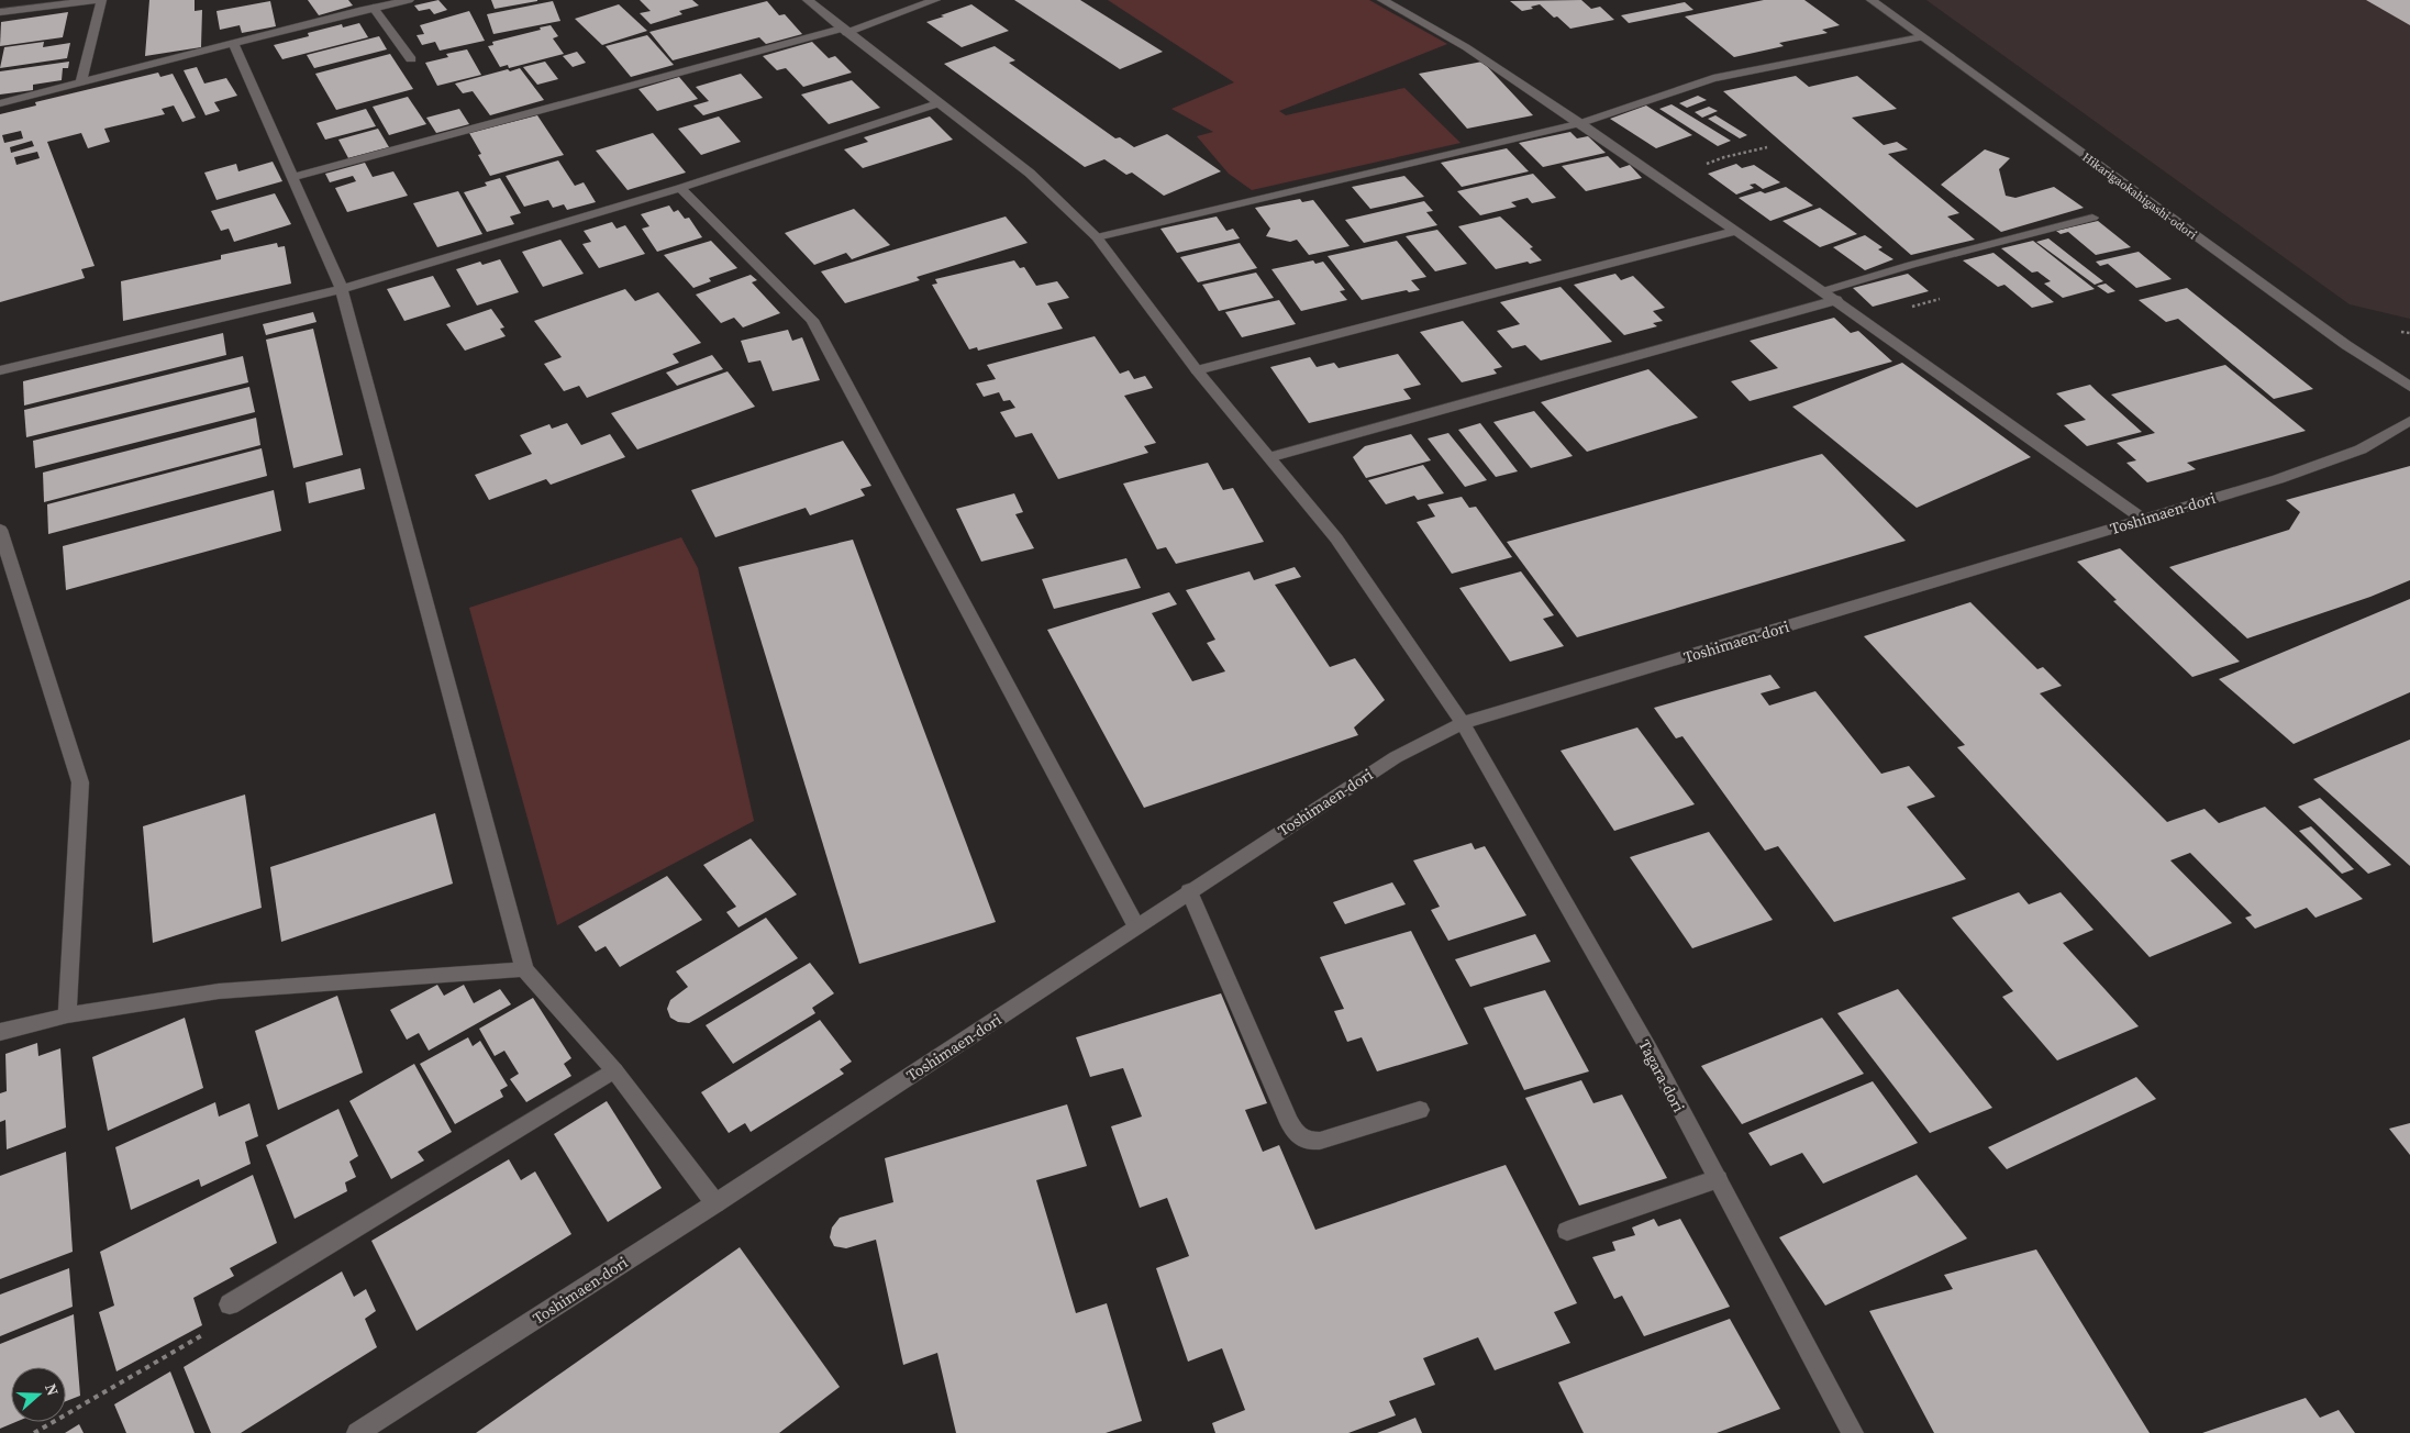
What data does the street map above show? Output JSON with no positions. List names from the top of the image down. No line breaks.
{"streets":{"street":["Hikarigaokahigashi-odori","Toshimaen-dori","Tagara-dori"]},"crossings":[["Toshimaen-dori","Tagara-dori"]],"north":"right"}
